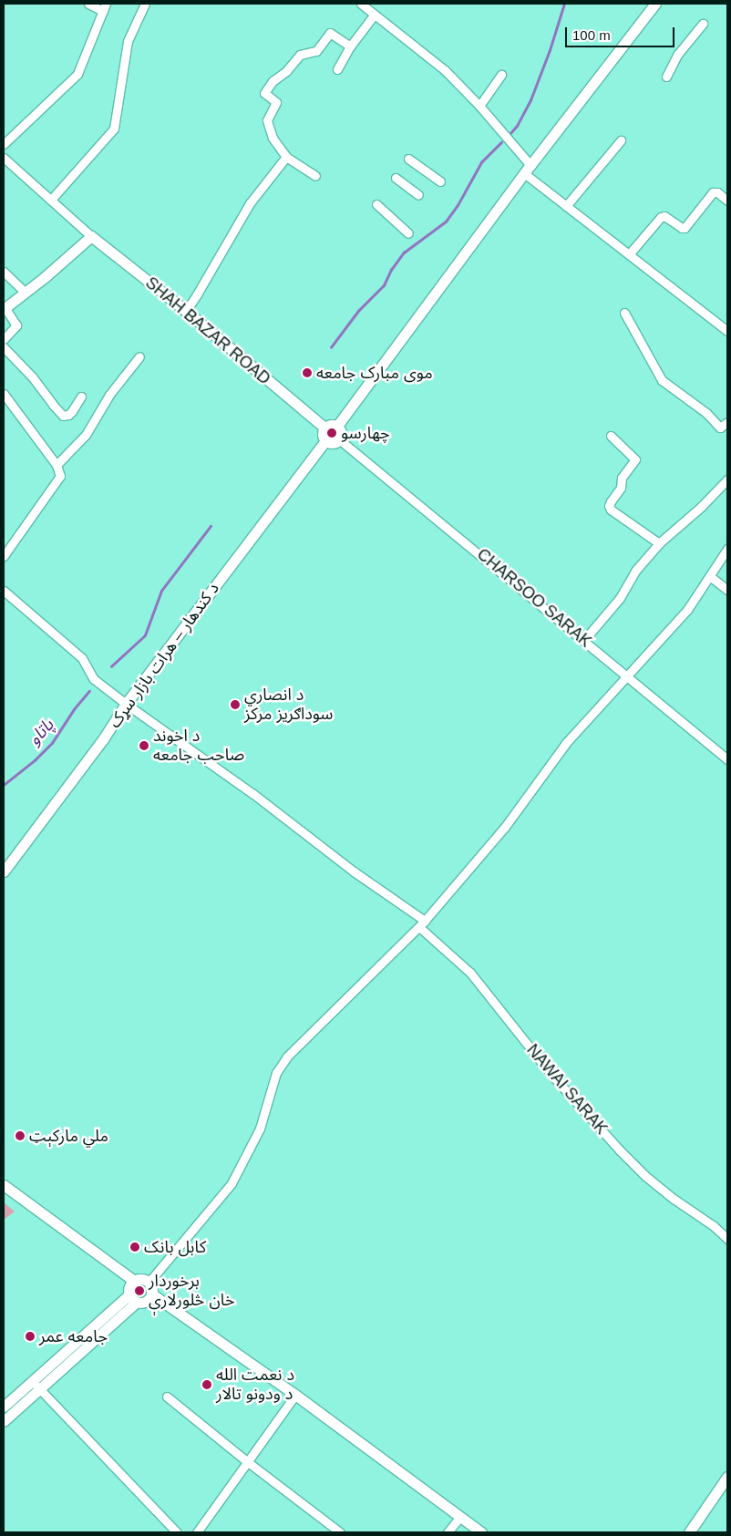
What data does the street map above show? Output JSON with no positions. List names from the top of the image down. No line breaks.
{"streets":{"main road":["SHAH BAZAR ROAD","د کندهار – هرات بازار سړک"],"street":["CHARSOO SARAK","NAWAI SARAK"]},"crossings":[["SHAH BAZAR ROAD","CHARSOO SARAK"],["SHAH BAZAR ROAD","د کندهار – هرات بازار سړک"],["CHARSOO SARAK","د کندهار – هرات بازار سړک"],["د کندهار – هرات بازار سړک","NAWAI SARAK"]],"water":["پاتاو"],"places":["موی مبارک جامعه","چهارسو","د انصاري سوداګریز مرکز","د اخوند صاحب جامعه","ملي مارکېټ","کابل بانک","برخوردار خان څلورلارې","جامعه عمر","د نعمت الله د ودونو تالار"],"scale_bar":"100 m"}
